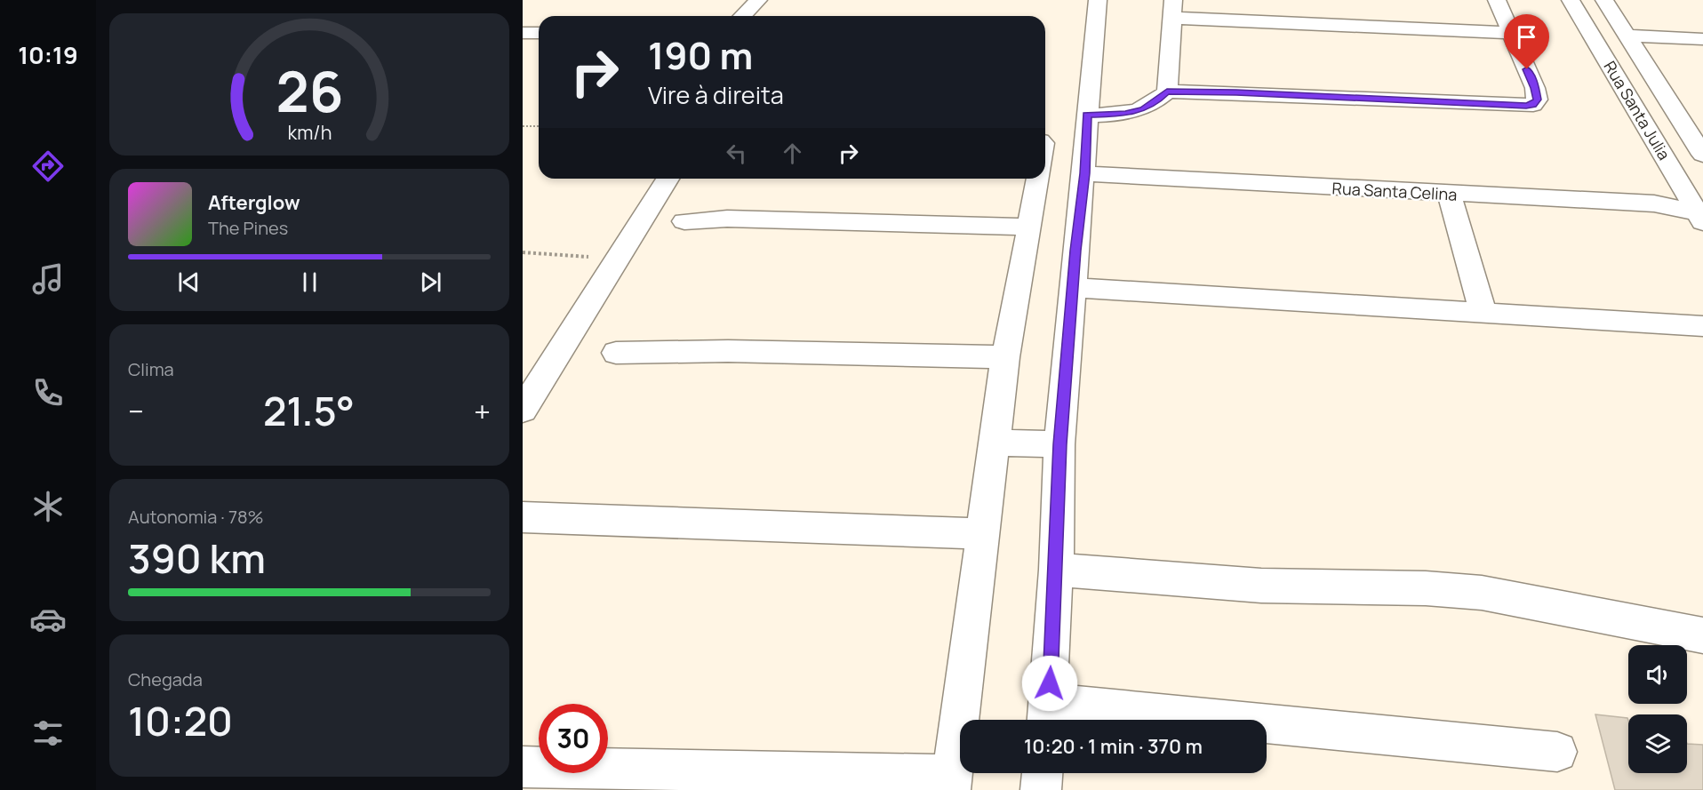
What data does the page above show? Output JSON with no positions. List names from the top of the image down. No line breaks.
{"streets":{"street":["Rua Santa Julia","Rua Santa Celina"]},"crossings":[["Rua Santa Julia","Rua Santa Celina"]],"page":{"tabs":"10:19","turn":["190 m","Vire à direita"],"song":["Afterglow","The Pines"],"tile":["Clima",["Autonomia · 78%","390 km"],["Chegada","10:20"]],"heat":["−","21.5°","+"],"limit":"30","trip":"10:20 · 1 min · 370 m","gauge":["26","km/h"]}}
